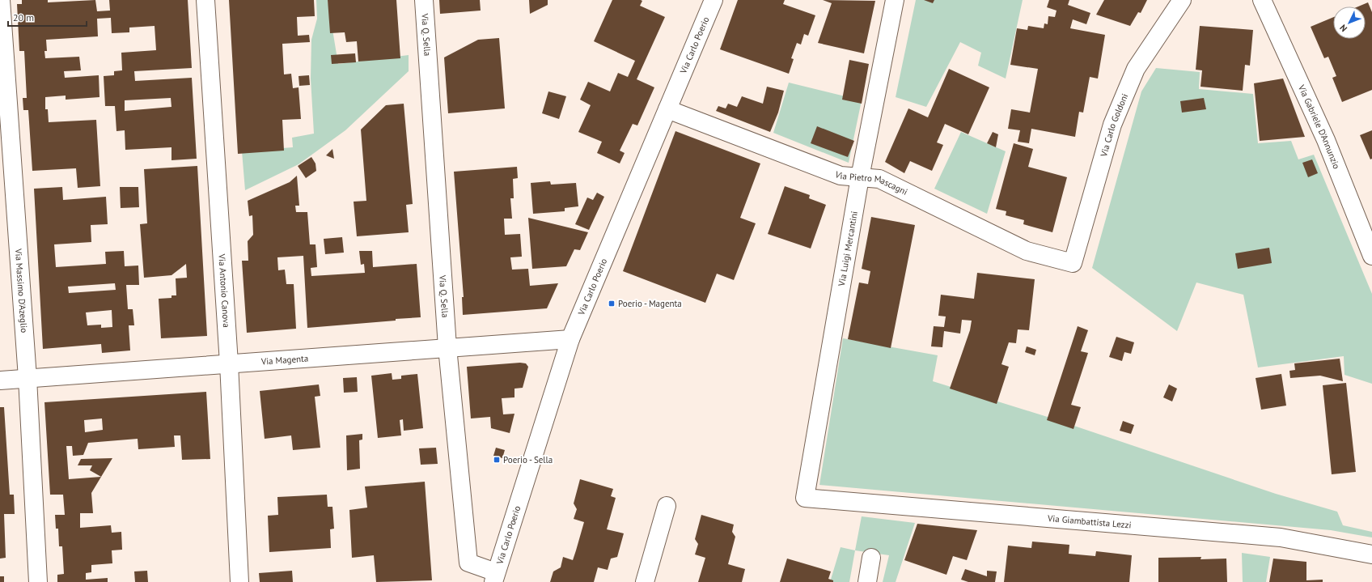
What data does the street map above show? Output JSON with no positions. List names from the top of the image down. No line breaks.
{"streets":{"street":["Via Q. Sella","Via Carlo Poerio","Via Carlo Goldoni","Via Gabriele D'Annunzio","Via Pietro Mascagni","Via Luigi Mercantini","Via Massimo D'Azeglio","Via Antonio Canova","Via Magenta","Via Giambattista Lezzi"]},"crossings":[["Via Q. Sella","Via Carlo Poerio"],["Via Q. Sella","Via Magenta"],["Via Carlo Poerio","Via Pietro Mascagni"],["Via Carlo Poerio","Via Magenta"],["Via Carlo Goldoni","Via Pietro Mascagni"],["Via Pietro Mascagni","Via Luigi Mercantini"],["Via Luigi Mercantini","Via Giambattista Lezzi"],["Via Massimo D'Azeglio","Via Magenta"],["Via Antonio Canova","Via Magenta"]],"places":{"transit":["Poerio - Magenta","Poerio - Sella"]},"scale_bar":"20 m","north":"bottom left"}
